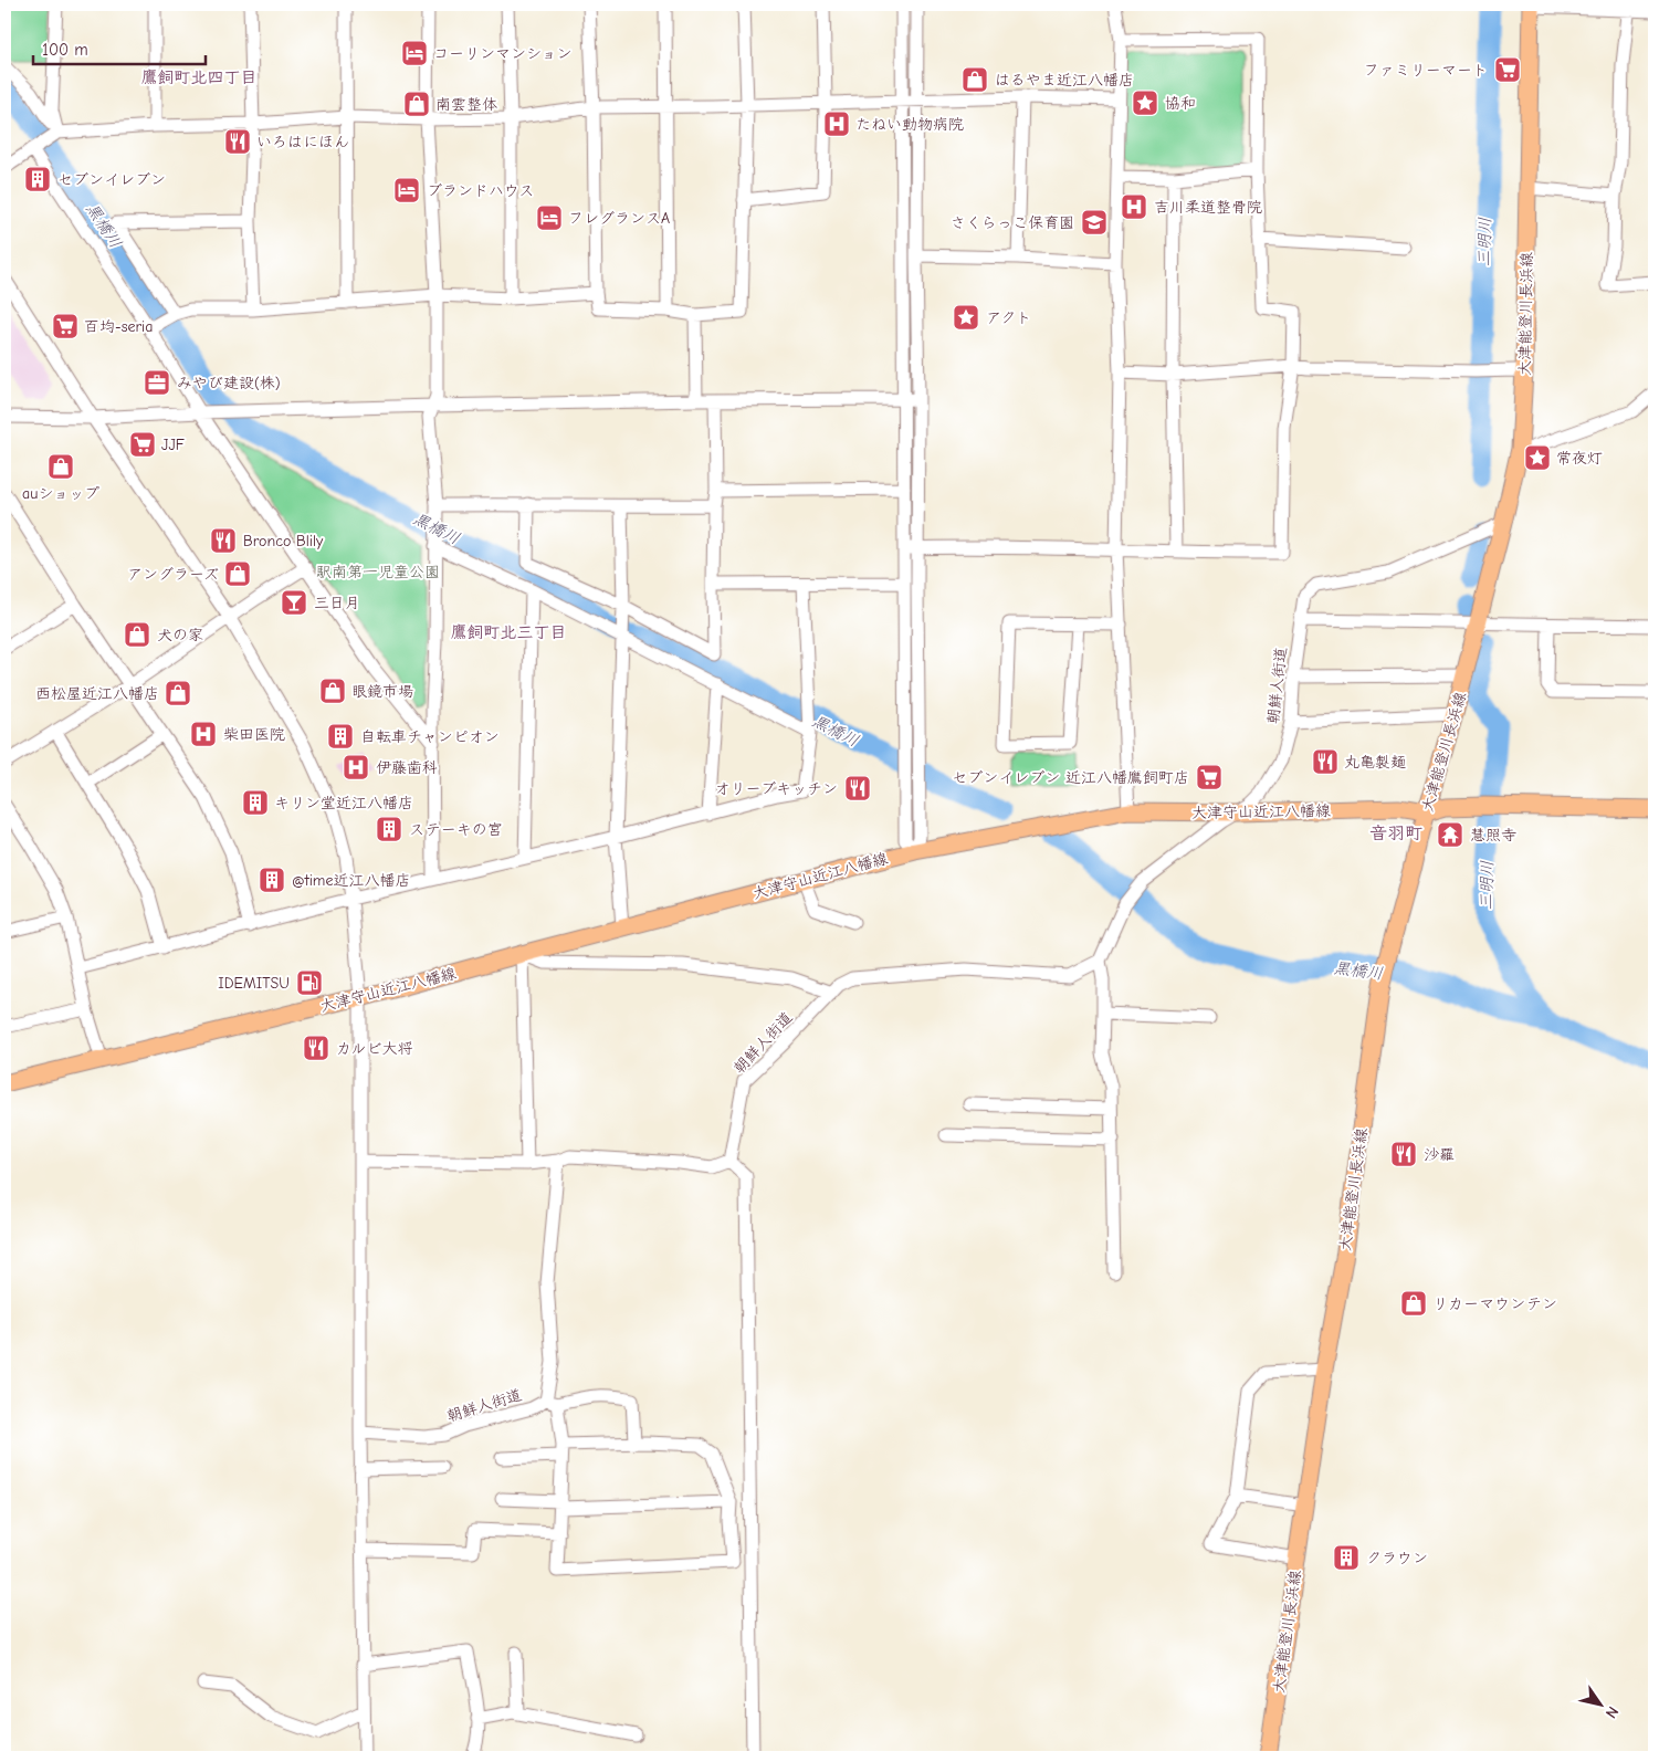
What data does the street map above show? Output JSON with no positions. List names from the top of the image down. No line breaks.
{"streets":{"main road":["大津能登川長浜線","大津守山近江八幡線"],"street":["朝鮮人街道"]},"crossings":[["大津能登川長浜線","朝鮮人街道"],["大津能登川長浜線","大津守山近江八幡線"],["朝鮮人街道","大津守山近江八幡線"]],"districts":["鷹飼町北四丁目","鷹飼町北三丁目","音羽町"],"water":["黒橋川","三明川"],"parks":["駅南第一児童公園"],"places":{"hotel":["コーリンマンション","ブランドハウス","フレグランスA"],"supermarket":["ファミリーマート","百均-seria","JJF","セブンイレブン 近江八幡鷹飼町店"],"shop":["はるやま近江八幡店","南雲整体","auショップ","アングラーズ","犬の家","眼鏡市場","西松屋近江八幡店","リカーマウンテン"],"place":["協和","アクト","常夜灯"],"hospital":["たねい動物病院","吉川柔道整骨院","柴田医院","伊藤歯科"],"restaurant":["いろはにほん","Bronco Blily","丸亀製麺","オリーブキッチン","カルビ大将","沙羅"],"building":["セブンイレブン","自転車チャンピオン","キリン堂近江八幡店","ステーキの宮","@time近江八幡店","クラウン"],"school or university":["さくらっこ保育園"],"office":["みやび建設(株)"],"bar":["三日月"],"temple":["慧照寺"],"fuel station":["IDEMITSU"]},"scale_bar":"100 m","north":"bottom right"}
